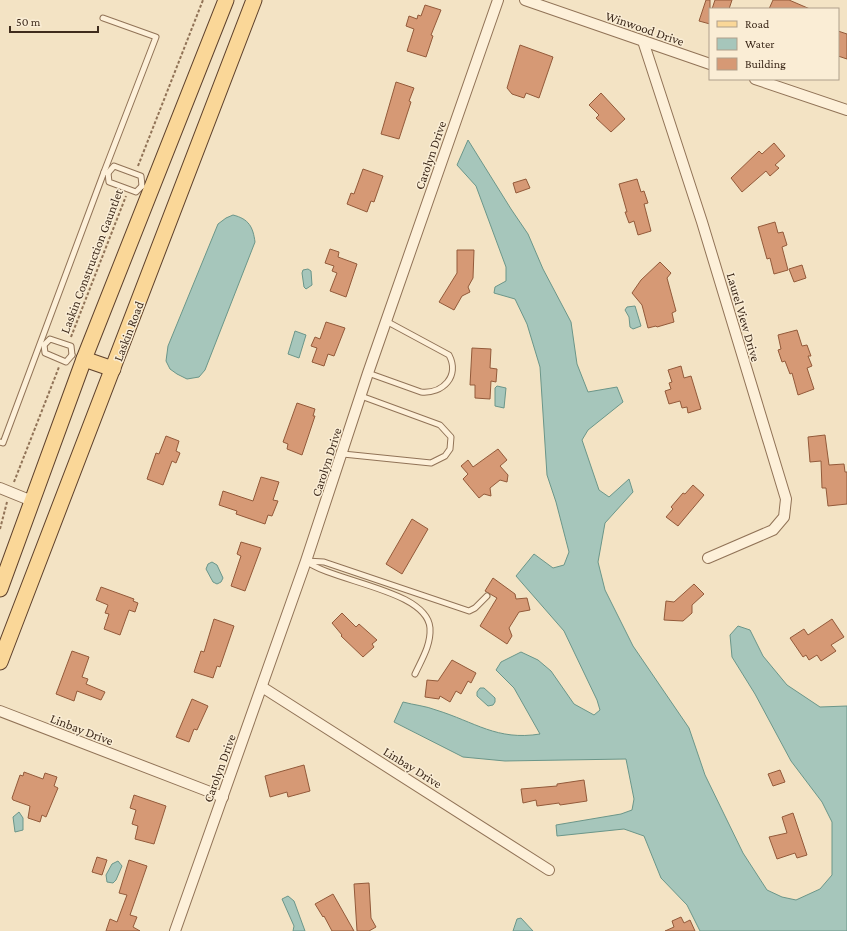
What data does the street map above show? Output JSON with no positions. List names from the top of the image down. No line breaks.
{"streets":{"main road":["Laskin Road"],"street":["Winwood Drive","Carolyn Drive","Laurel View Drive","Linbay Drive"],"path":["Laskin Construction Gauntlet"]},"crossings":[["Winwood Drive","Laurel View Drive"],["Carolyn Drive","Linbay Drive"]],"legend":["Road","Water","Building"],"scale_bar":"50 m"}
